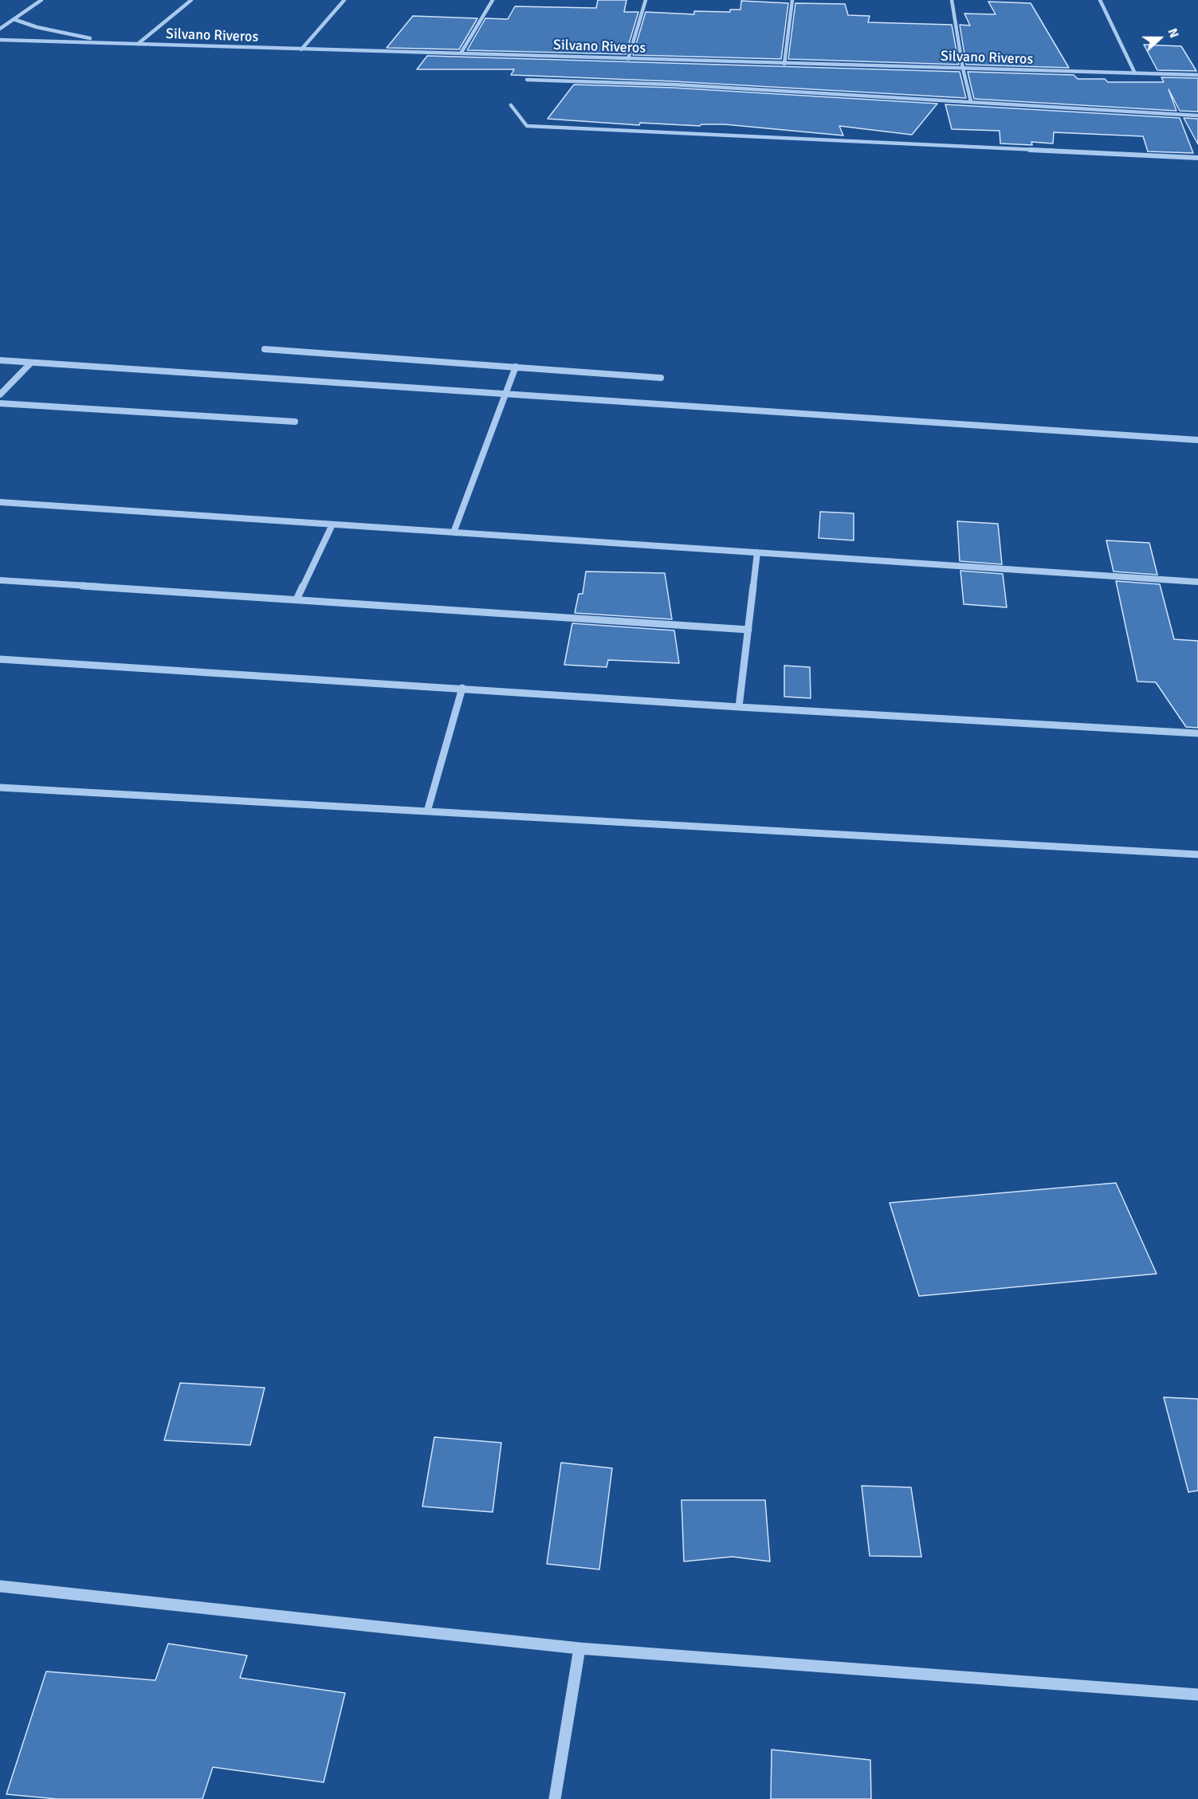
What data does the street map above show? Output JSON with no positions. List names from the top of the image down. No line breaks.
{"streets":{"street":["Silvano Riveros"]},"north":"right"}
